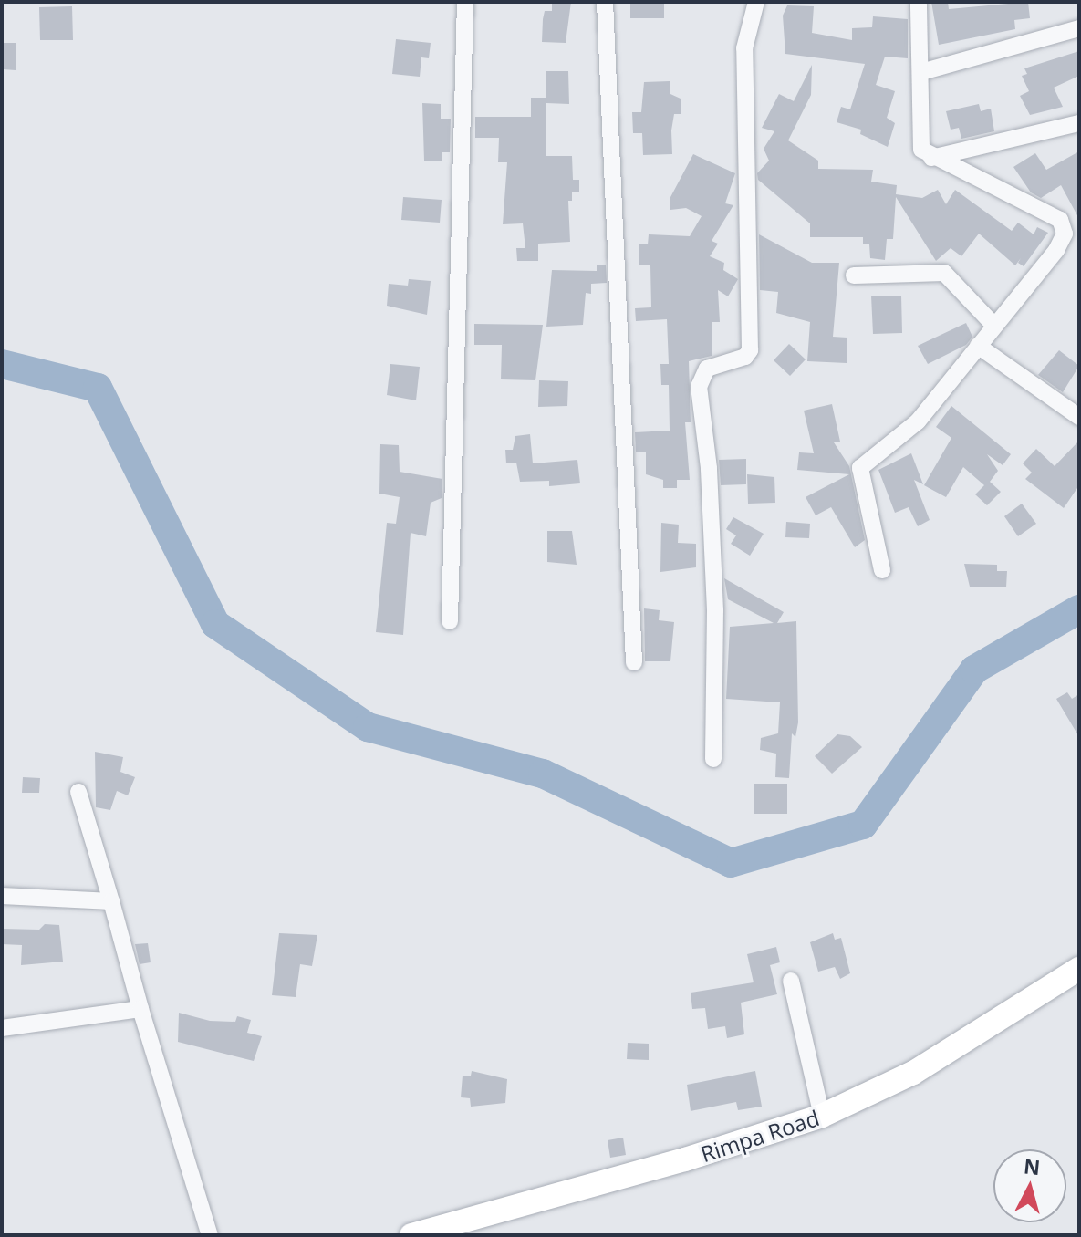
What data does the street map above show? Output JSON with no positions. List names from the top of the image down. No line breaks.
{"streets":{"street":["Rimpa Road"]},"north":"top"}
